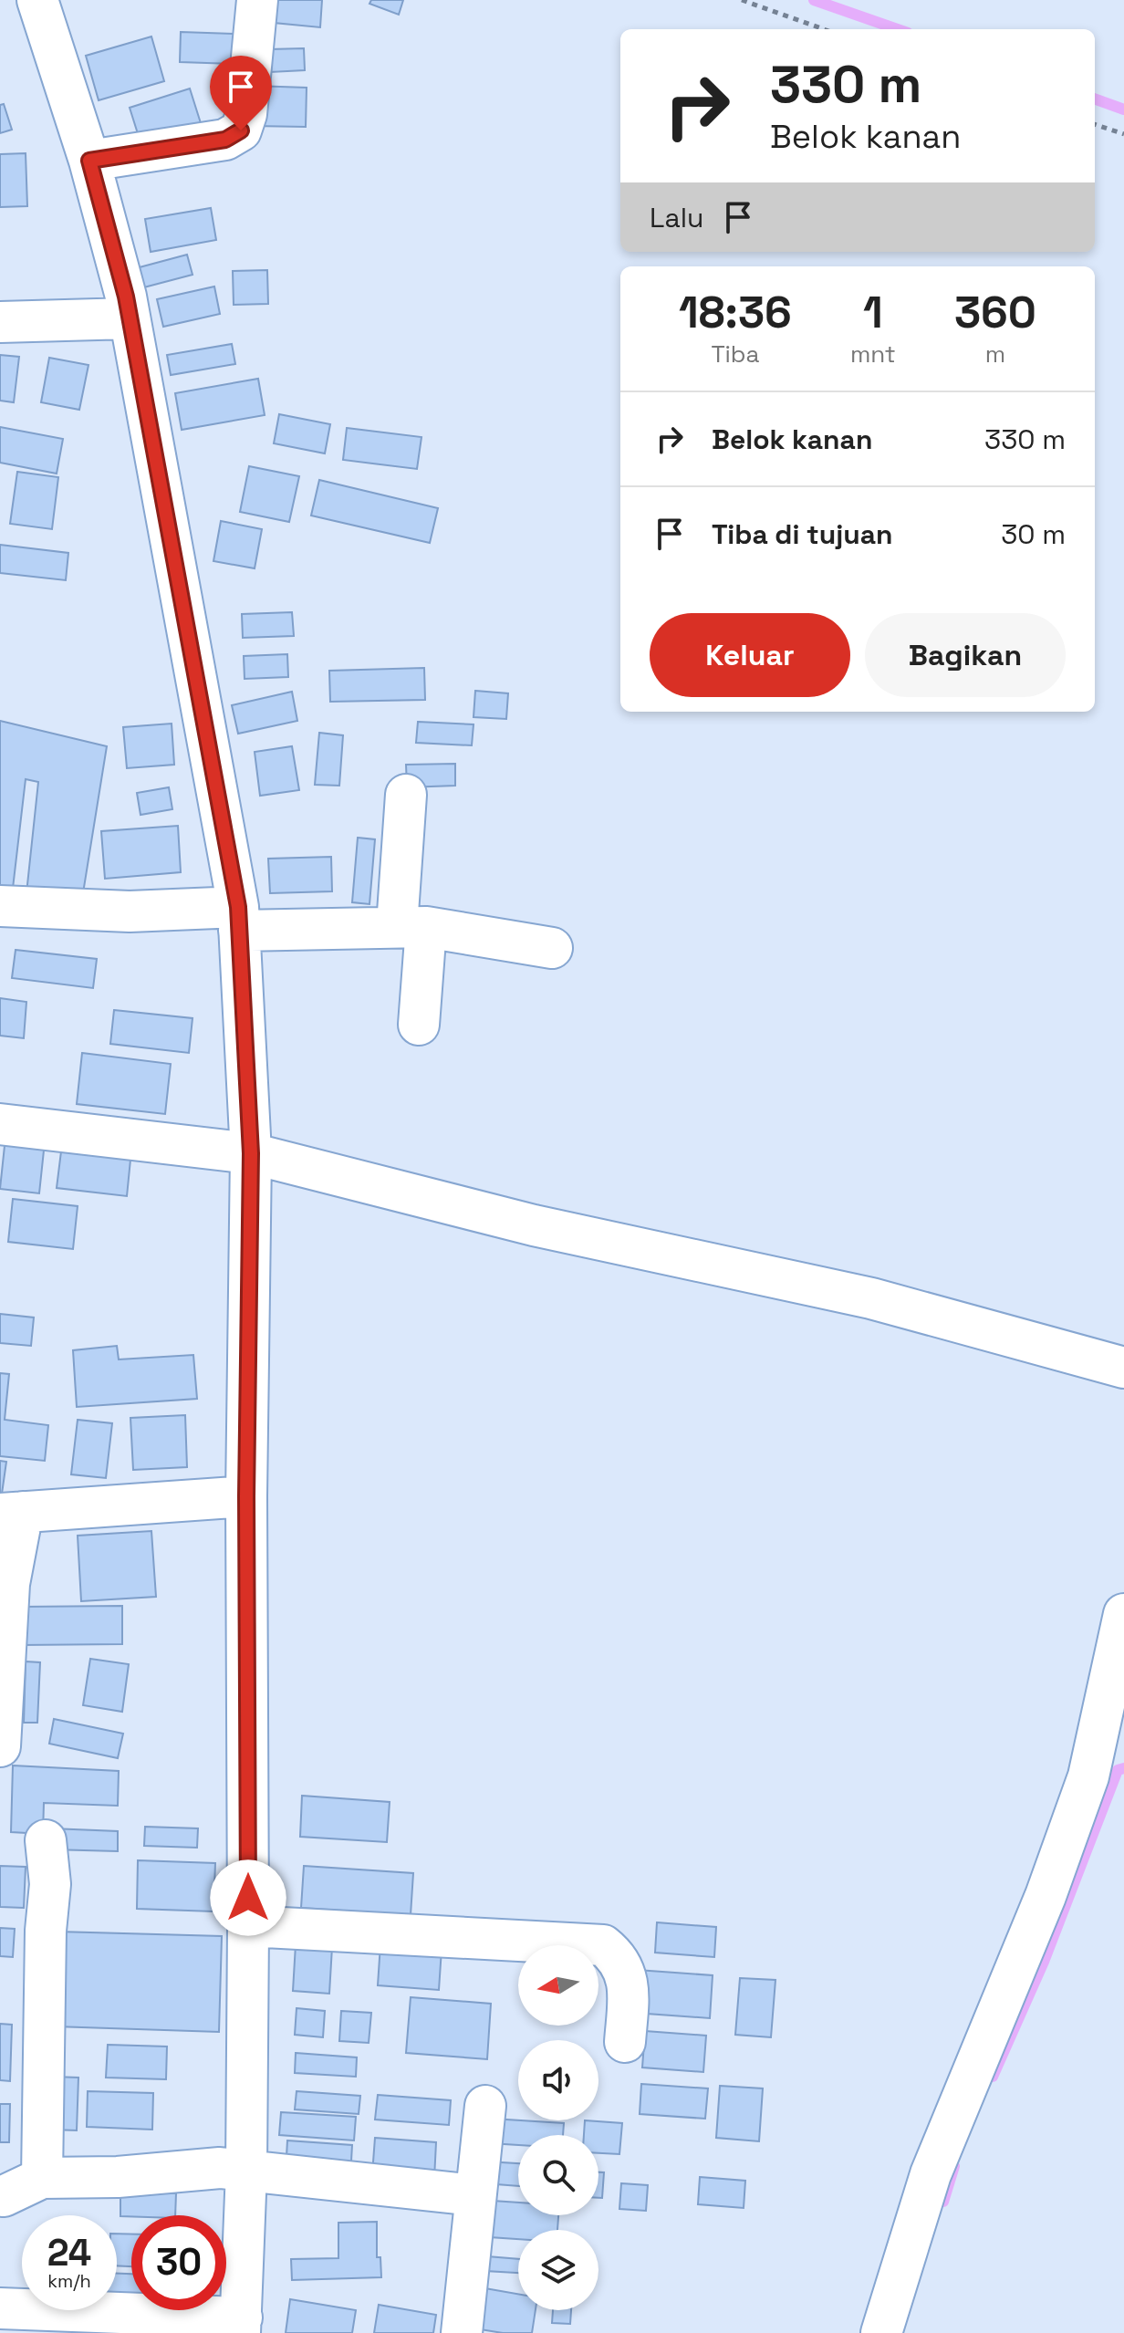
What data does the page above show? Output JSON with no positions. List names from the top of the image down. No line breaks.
{"north":"left","page":{"turn":["330 m","Belok kanan"],"then":"Lalu","eta":["18:36","Tiba","1","mnt","360","m"],"list":[{"name":"Belok kanan","value":"330 m"},{"name":"Tiba di tujuan","value":"30 m"}],"buttons":["Keluar","Bagikan"],"speed":"24 km/h","limit":"30"}}
